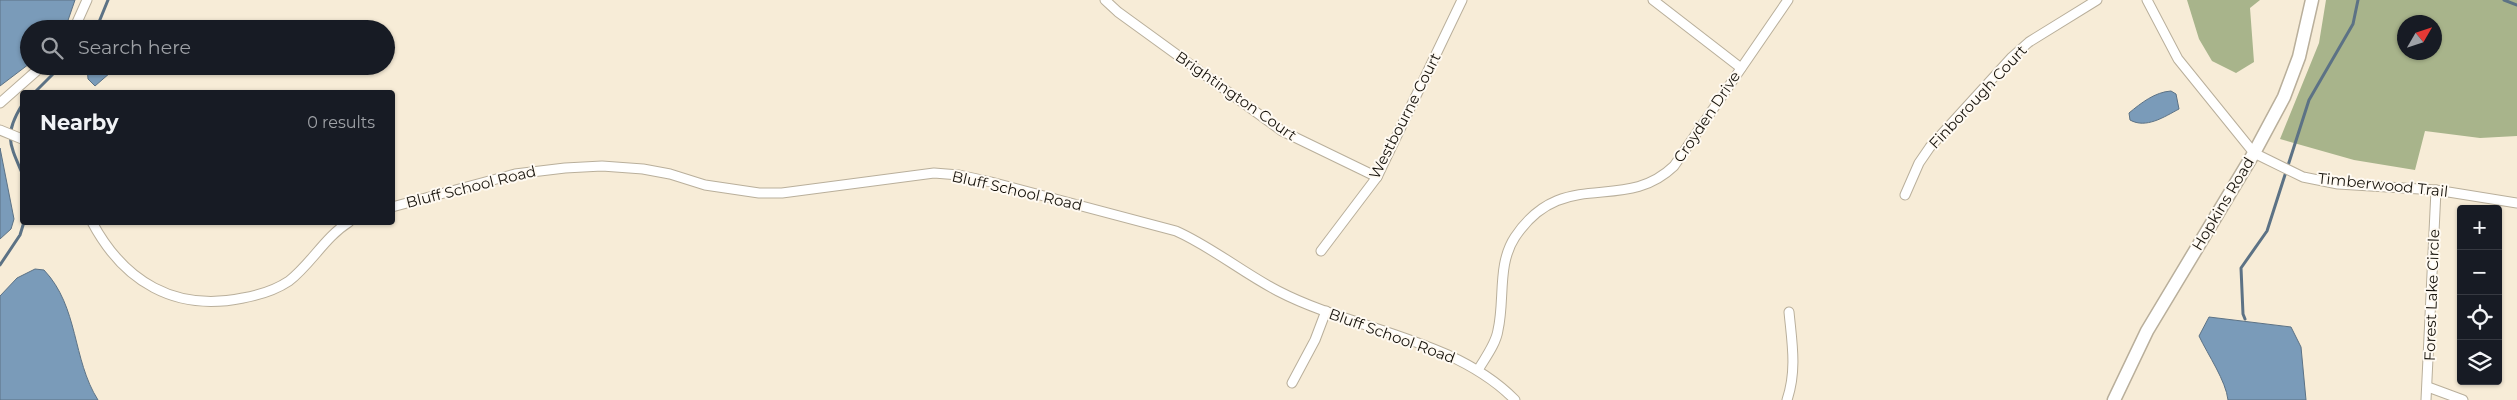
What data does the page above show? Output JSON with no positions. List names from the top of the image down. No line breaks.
{"streets":{"main road":["Hopkins Road"],"street":["Brightington Court","Finborough Court","Westbourne Court","Croyden Drive","Timberwood Trail","Bluff School Road","Forest Lake Circle"]},"crossings":[["Brightington Court","Westbourne Court"],["Croyden Drive","Bluff School Road"],["Timberwood Trail","Hopkins Road"],["Timberwood Trail","Forest Lake Circle"]],"north":"top right","page":{"search":"Search here","heading":["Nearby","0 results"],"map_buttons":["+","−"]}}
